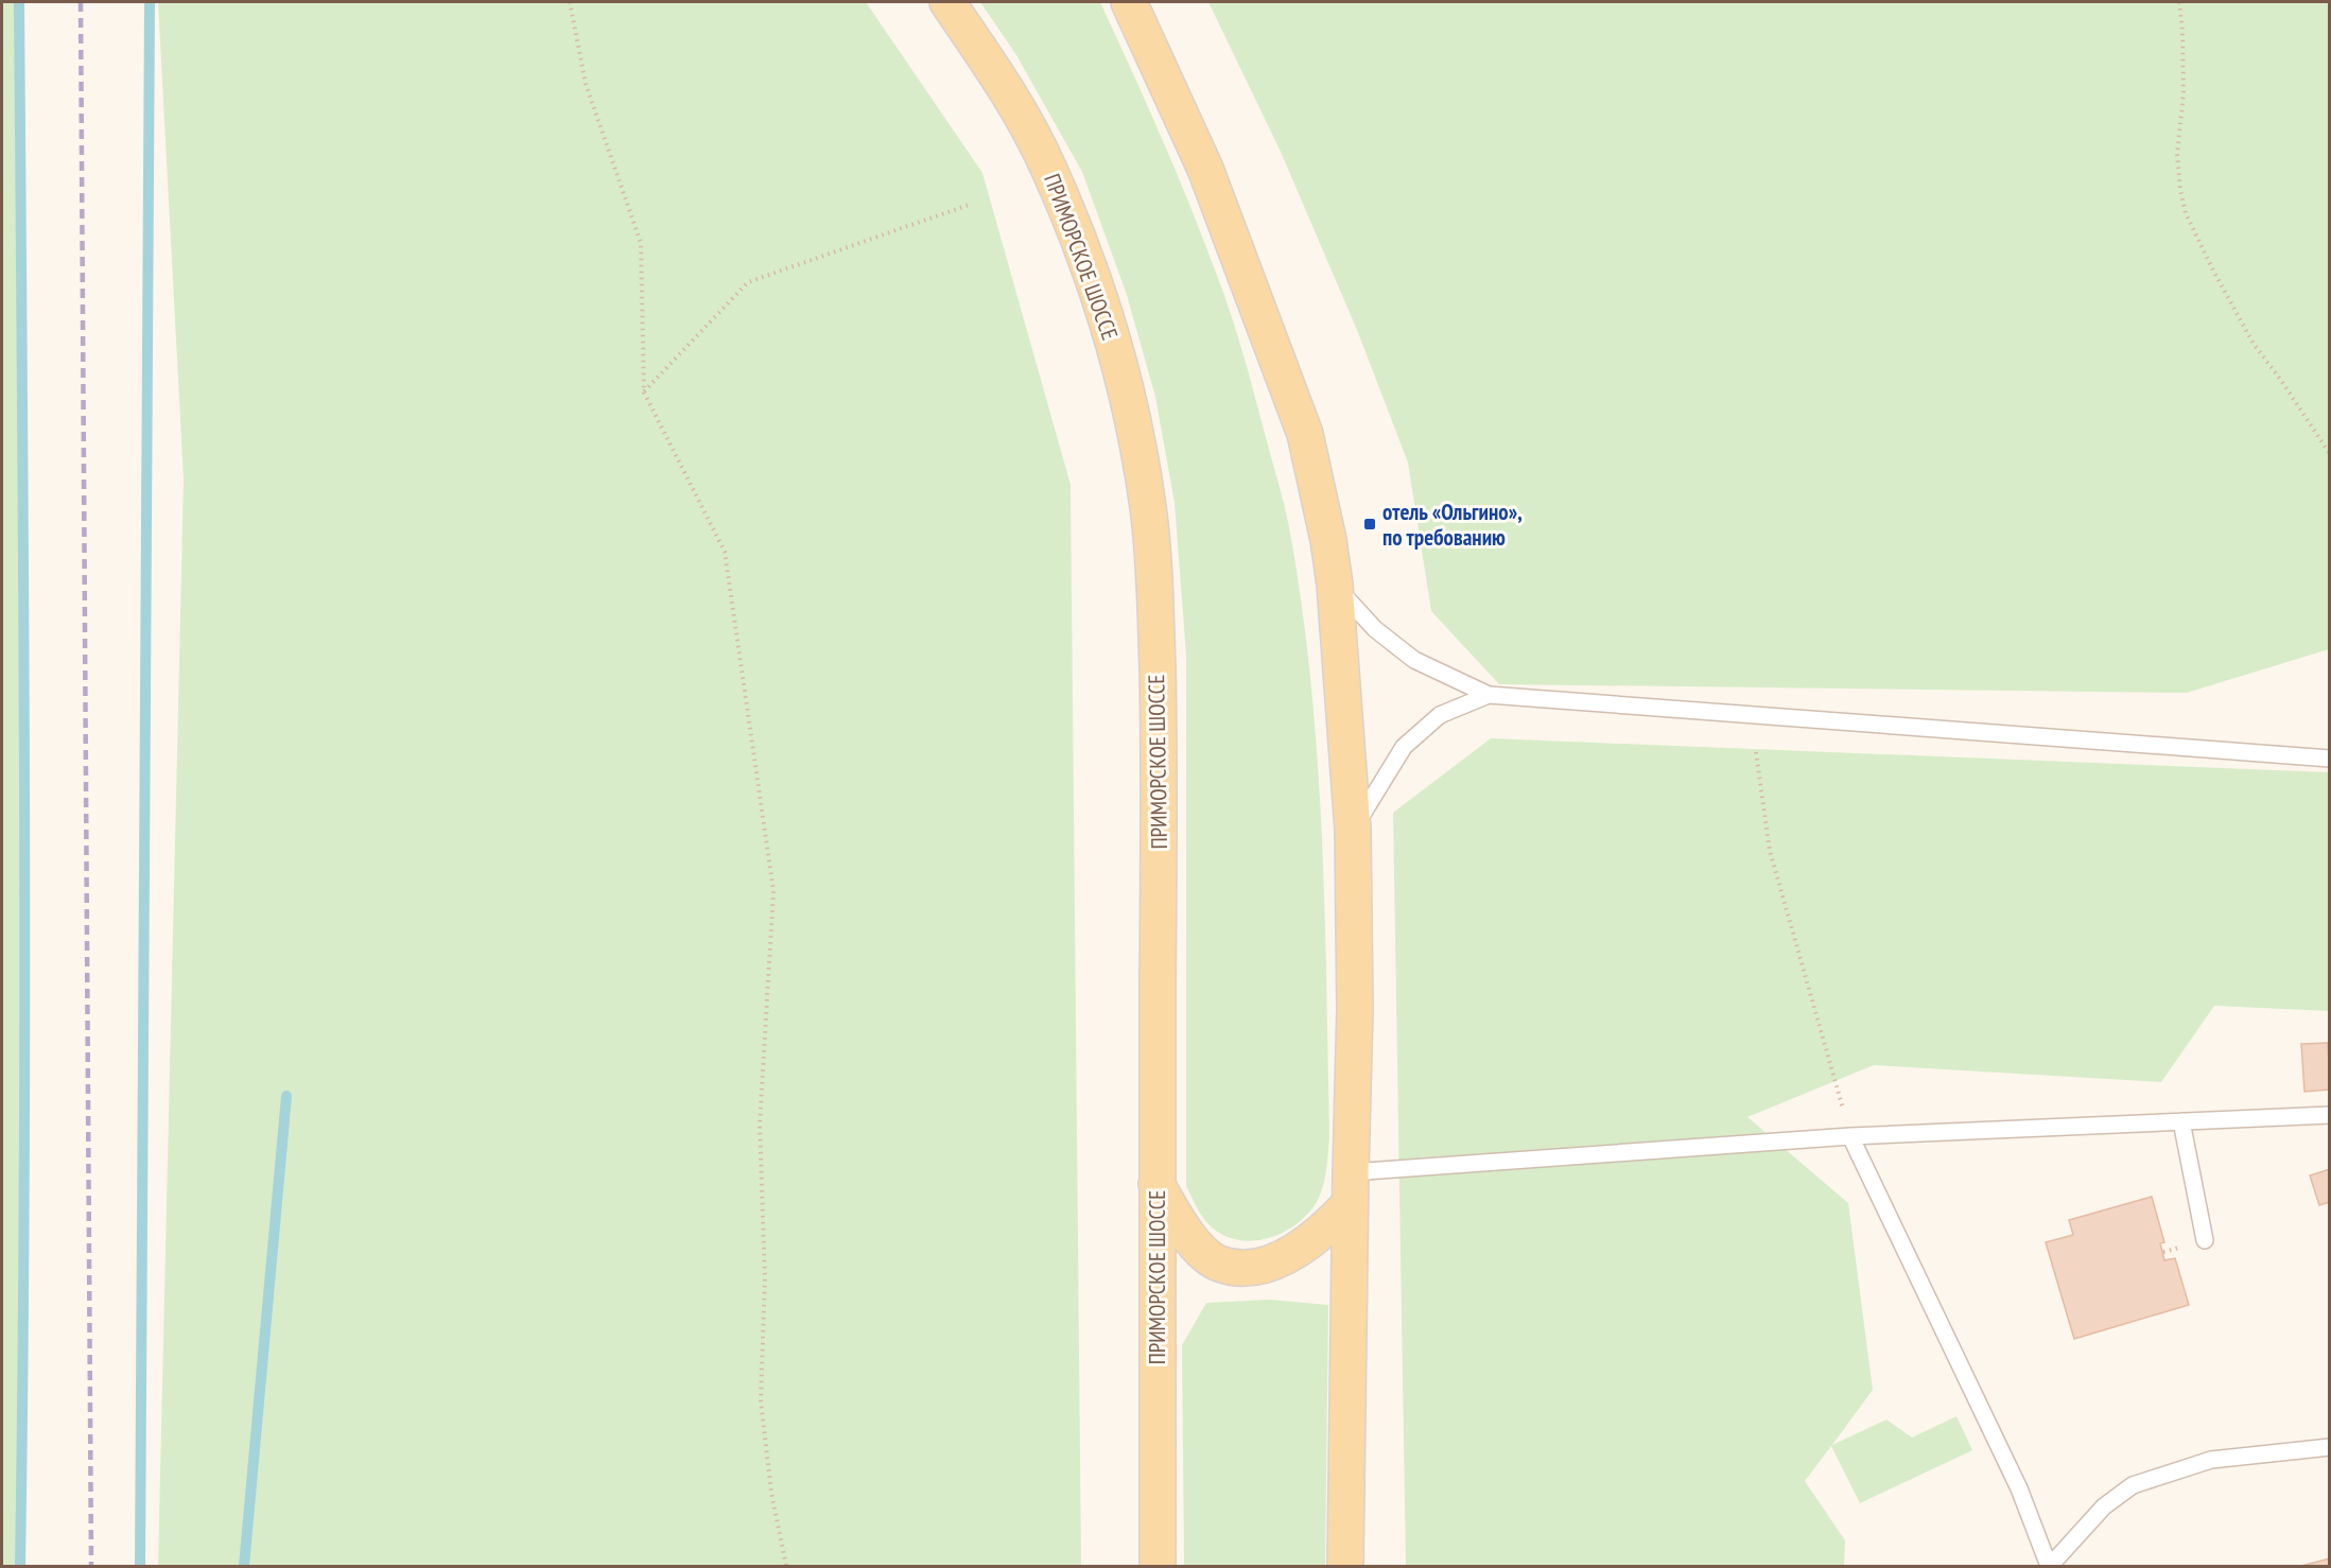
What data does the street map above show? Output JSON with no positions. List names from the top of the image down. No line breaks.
{"streets":{"main road":["ПРИМОРСКОЕ ШОССЕ"]},"places":{"transit":["отель «Ольгино», по требованию"]}}
